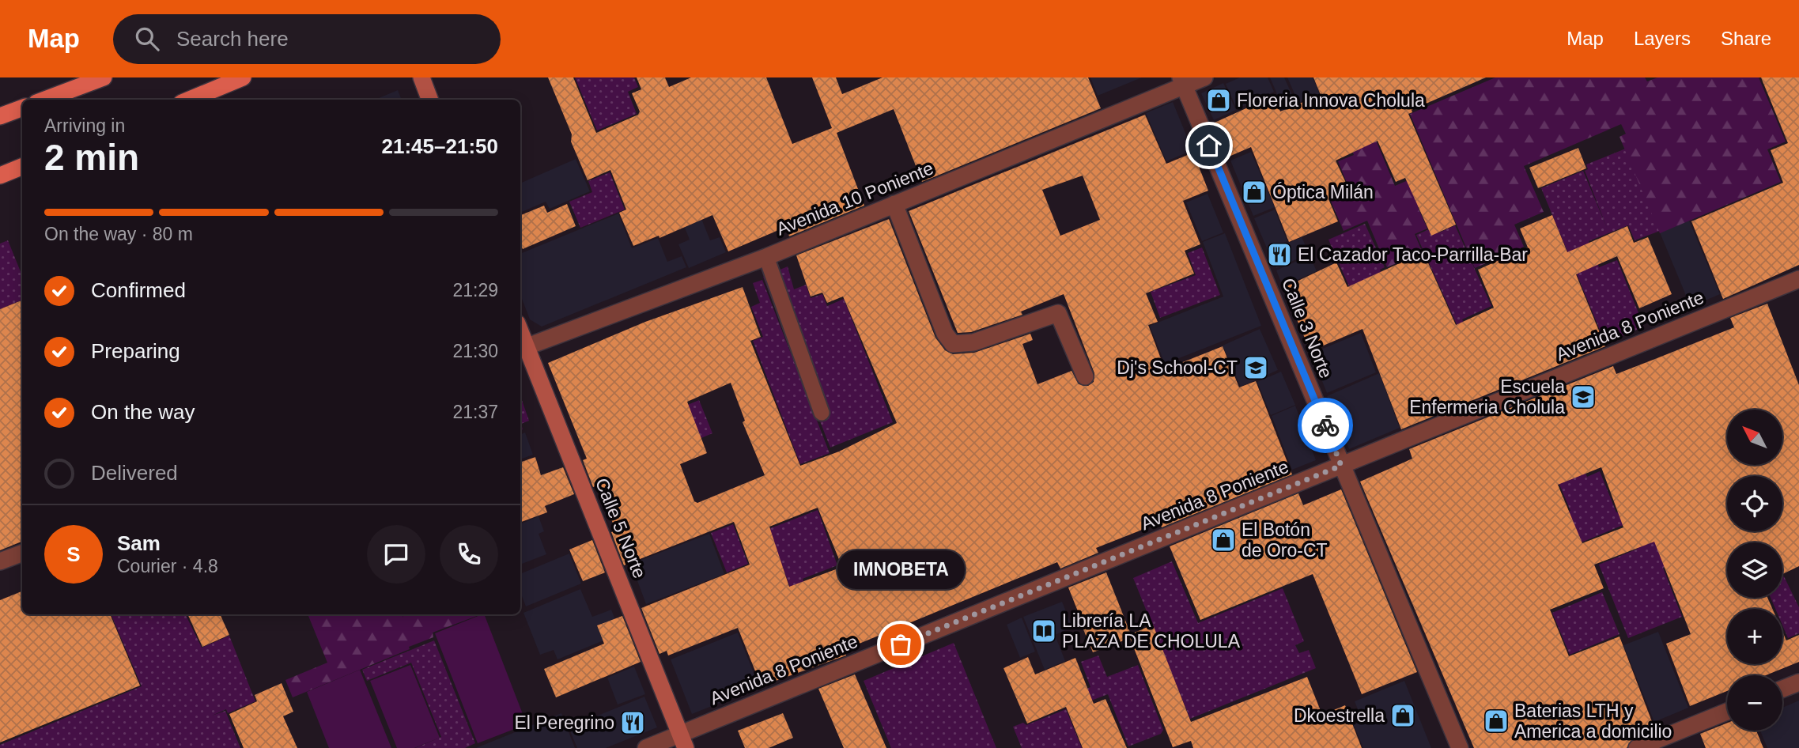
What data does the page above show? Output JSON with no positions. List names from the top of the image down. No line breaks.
{"streets":{"street":["Avenida 10 Poniente","Avenida 8 Poniente","Calle 3 Norte","Calle 5 Norte"]},"crossings":[["Avenida 10 Poniente","Calle 3 Norte"],["Avenida 10 Poniente","Calle 5 Norte"],["Avenida 8 Poniente","Calle 3 Norte"],["Avenida 8 Poniente","Calle 5 Norte"]],"places":{"shop":["Floreria Innova Cholula","Óptica Milán","El Botón de Oro-CT","Dkoestrella","Baterias LTH y America a domicilio"],"restaurant":["El Cazador Taco-Parrilla-Bar","El Peregrino"],"school or university":["Dj's School-CT","Escuela Enfermeria Cholula"],"library":["Librería LA PLAZA DE CHOLULA"],"other":["IMNOBETA"]},"north":"top left","page":{"header":"Map","search":"Search here","nav":["Map","Layers","Share"],"heading":["2 min","Arriving in","21:45–21:50"],"panel":["Sam","Courier · 4.8"],"bar":"On the way · 80 m","list":[["Confirmed","21:29"],["Preparing","21:30"],["On the way","21:37"],"Delivered"],"map_buttons":["+","−"],"round":"S","bubble":"IMNOBETA"}}
